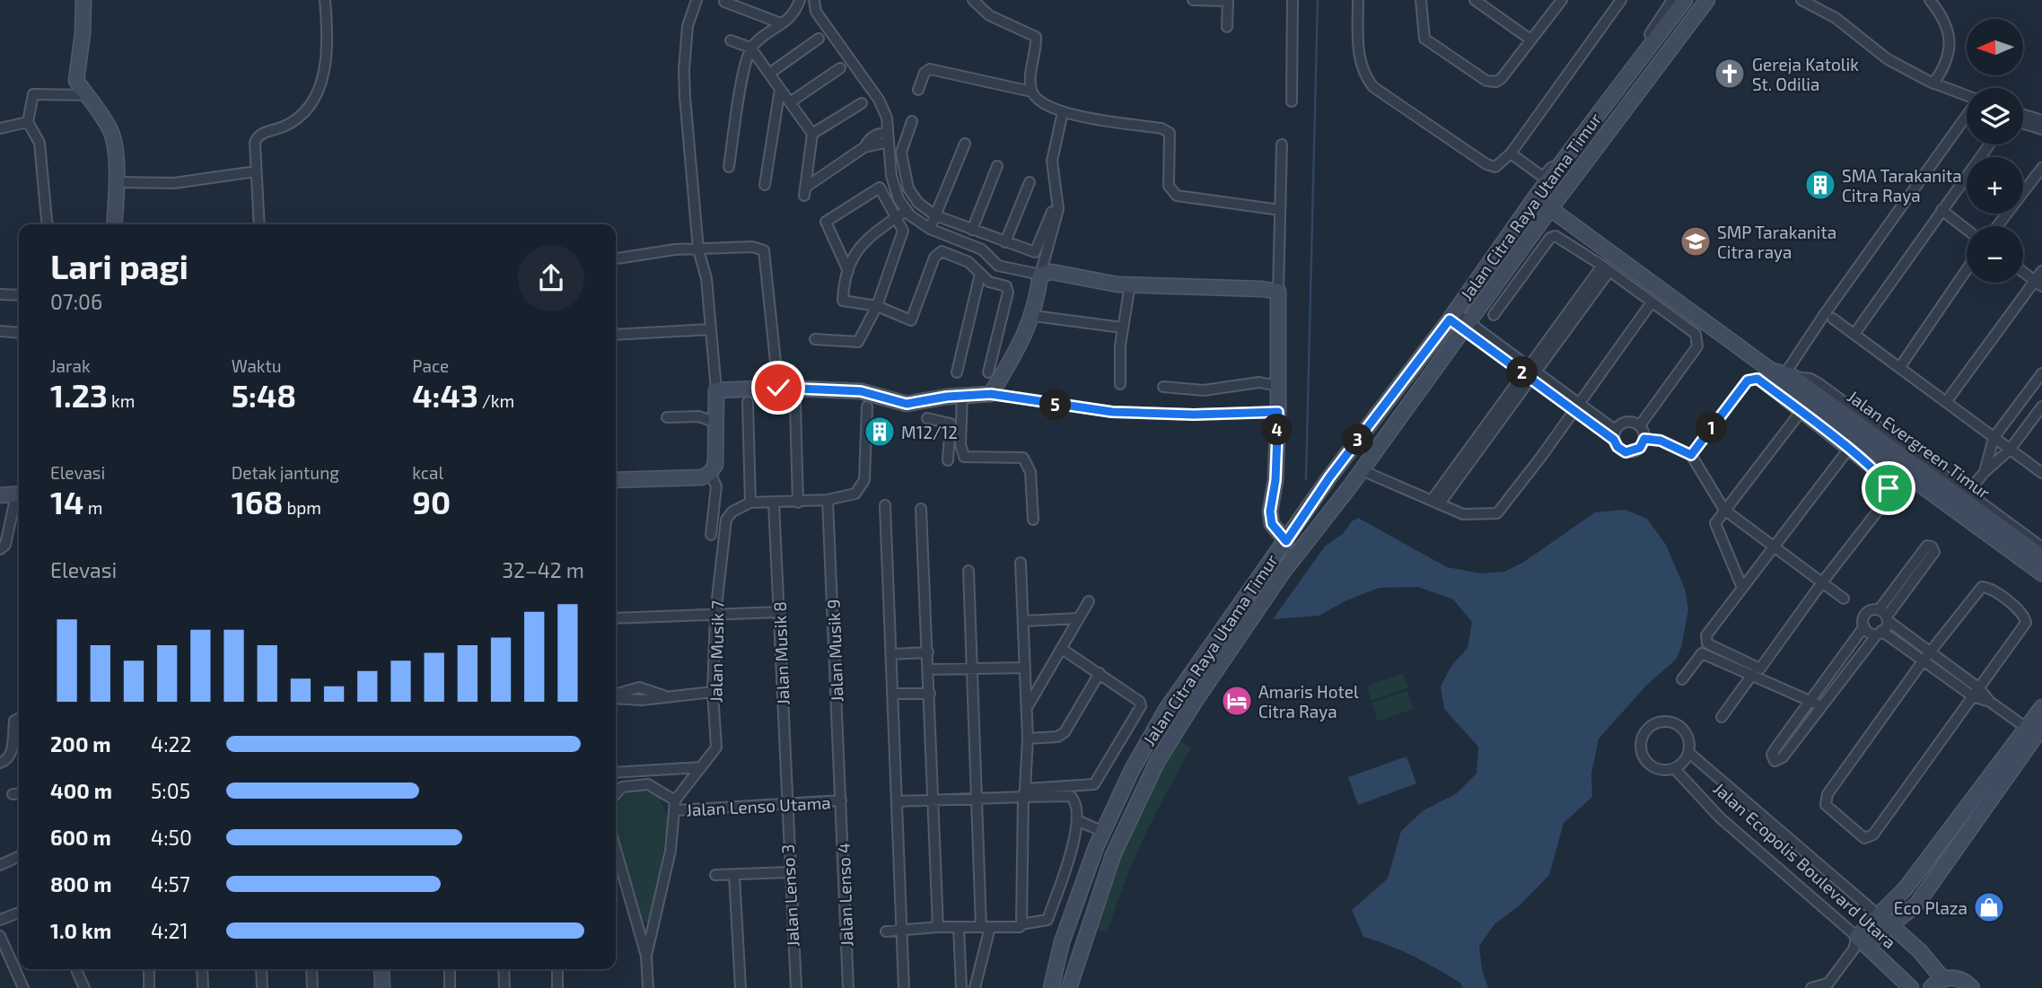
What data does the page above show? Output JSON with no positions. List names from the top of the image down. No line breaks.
{"streets":{"street":["Jalan Citra Raya Utama Timur","Jalan Evergreen Timur","Jalan Musik 9","Jalan Musik 7","Jalan Musik 8","Jalan Lenso Utama","Jalan Ecopolis Boulevard Utara","Jalan Lenso 4","Jalan Lenso 3"]},"crossings":[["Jalan Citra Raya Utama Timur","Jalan Evergreen Timur"],["Jalan Musik 9","Jalan Lenso Utama"],["Jalan Musik 9","Jalan Lenso 4"],["Jalan Musik 7","Jalan Lenso Utama"],["Jalan Musik 8","Jalan Lenso Utama"],["Jalan Musik 8","Jalan Lenso 3"],["Jalan Lenso Utama","Jalan Lenso 4"],["Jalan Lenso Utama","Jalan Lenso 3"]],"places":{"church":["Gereja Katolik St. Odilia"],"building":["SMA Tarakanita Citra Raya","M12/12"],"school or university":["SMP Tarakanita Citra raya"],"hotel":["Amaris Hotel Citra Raya"],"shop":["Eco Plaza"]},"north":"left","page":{"map_buttons":["+","−"],"heading":["Lari pagi","07:06"],"stats":[["Jarak","1.23 km"],["Waktu","5:48"],["Pace","4:43 /km"],["Elevasi","14 m"],["Detak jantung","168 bpm"],["kcal","90"]],"pins":["2","5","1","4","3"],"chart":["Elevasi","32–42 m"],"list":[{"name":"200 m","note":"4:22"},{"name":"400 m","note":"5:05"},{"name":"600 m","note":"4:50"},{"name":"800 m","note":"4:57"},{"name":"1.0 km","note":"4:21"}]}}
